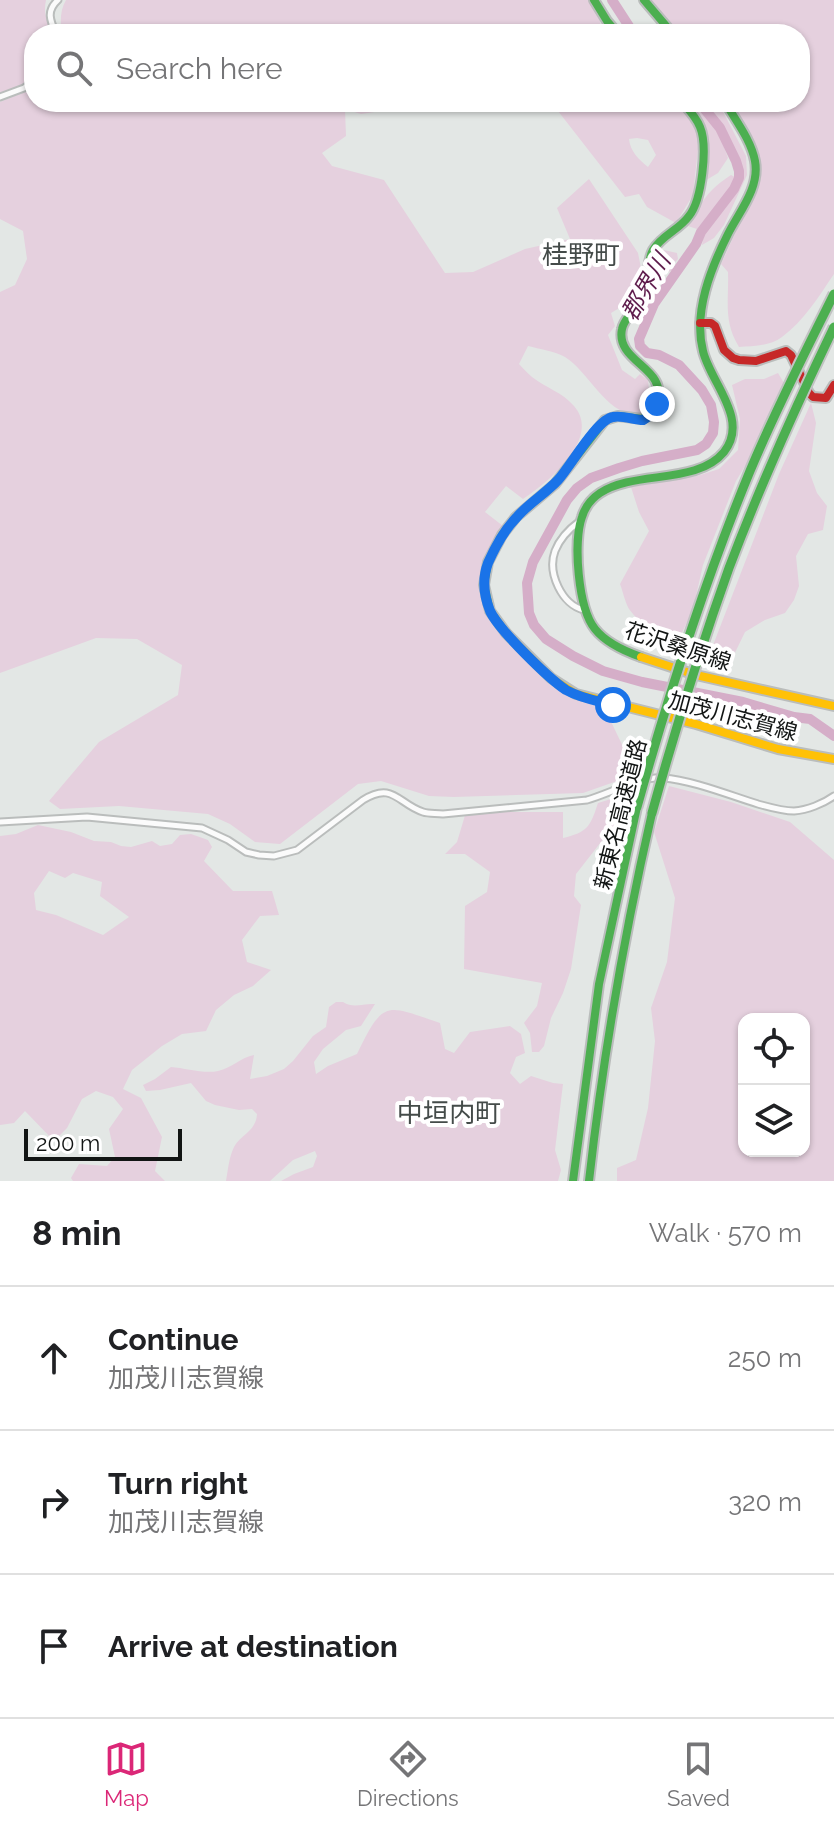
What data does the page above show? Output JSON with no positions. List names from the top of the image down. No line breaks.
{"streets":{"main road":["花沢桑原線","加茂川志賀線","新東名高速道路"]},"districts":["桂野町","中垣内町"],"water":["郡界川"],"scale_bar":"200 m","page":{"search":"Search here","scale":"200 m","heading":["8 min","Walk · 570 m"],"list":[["Continue","加茂川志賀線","250 m"],["Turn right","加茂川志賀線","320 m"],"Arrive at destination"],"nav":["Map","Directions","Saved"]}}
